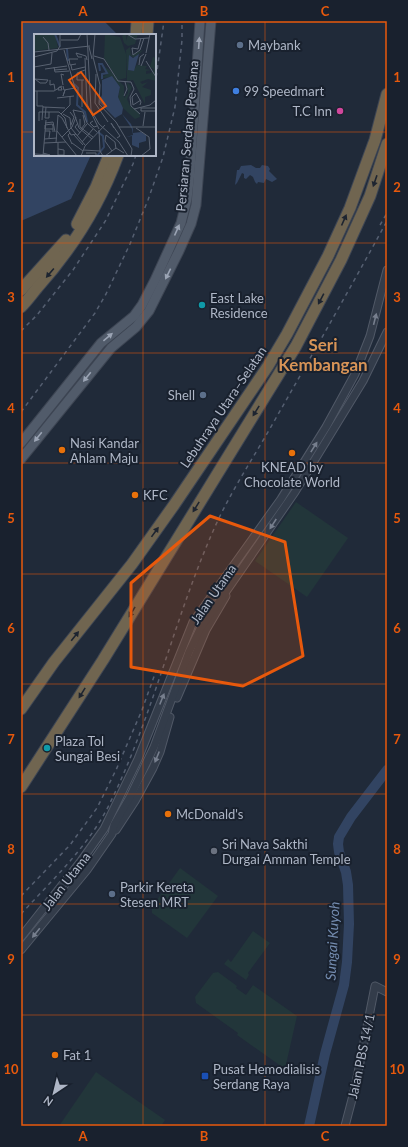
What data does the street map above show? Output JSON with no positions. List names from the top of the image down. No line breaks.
{"streets":{"highway":["Lebuhraya Utara–Selatan"],"main road":["Persiaran Serdang Perdana"],"street":["Jalan Utama","Jalan PBS 14/1"]},"districts":["Seri Kembangan"],"water":["Sungai Kuyoh"],"places":{"other":["Maybank","99 Speedmart","T.C Inn","East Lake Residence","Shell","Nasi Kandar Ahlam Maju","KNEAD by Chocolate World","KFC","Plaza Tol Sungai Besi","McDonald's","Sri Nava Sakthi Durgai Amman Temple","Parkir Kereta Stesen MRT","Fat 1"],"transit":["Pusat Hemodialisis Serdang Raya"]},"north":"bottom left","grid":{"columns":["A","B","C"],"rows":["1","2","3","4","5","6","7","8","9","10"]}}
